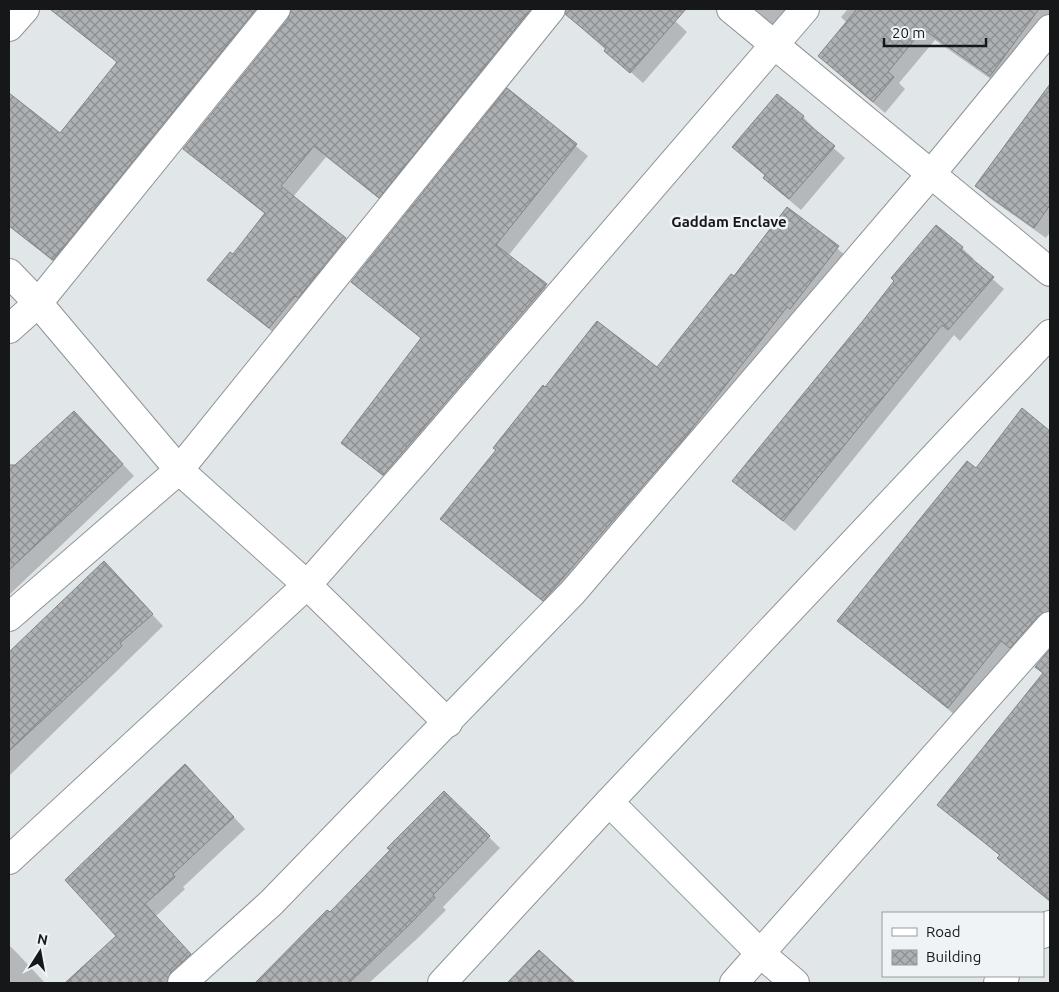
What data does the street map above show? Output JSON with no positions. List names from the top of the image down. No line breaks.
{"districts":["Gaddam Enclave"],"legend":["Road","Building"],"scale_bar":"20 m","north":"top"}
